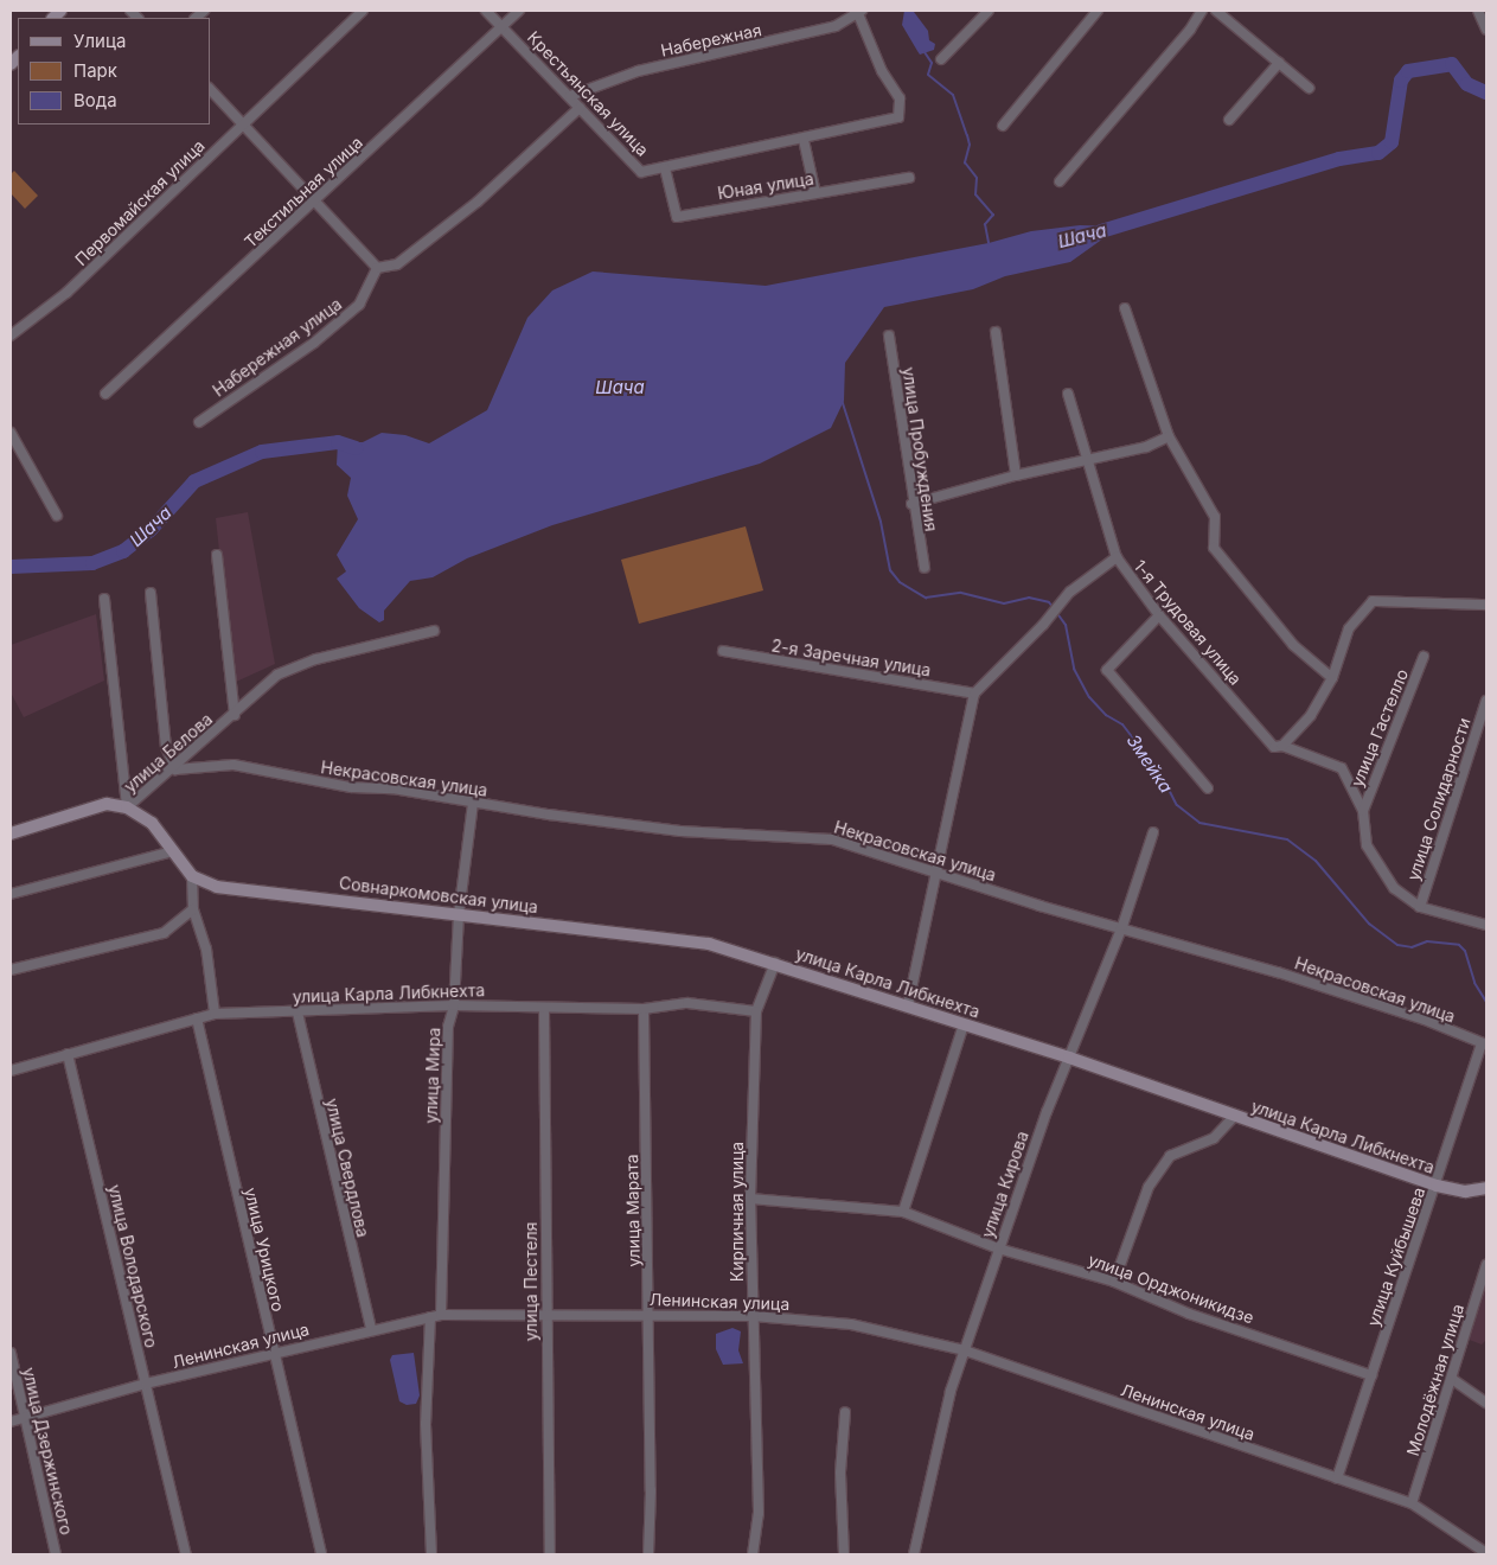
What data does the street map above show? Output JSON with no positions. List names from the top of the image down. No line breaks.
{"streets":{"street":["Набережная","Крестьянская улица","Юная улица","Текстильная улица","Первомайская улица","Набережная улица","улица Пробуждения","1-я Трудовая улица","2-я Заречная улица","улица Гастелло","улица Белова","Некрасовская улица","улица Солидарности","Совнаркомовская улица","улица Карла Либкнехта","улица Мира","улица Свердлова","улица Кирова","улица Марата","Кирпичная улица","улица Урицкого","улица Куйбышева","улица Володарского","улица Пестеля","улица Орджоникидзе","Ленинская улица","Молодёжная улица","улица Дзержинского"]},"crossings":[["Набережная","Крестьянская улица"],["Крестьянская улица","Юная улица"],["Крестьянская улица","Текстильная улица"],["улица Белова","Некрасовская улица"],["Некрасовская улица","улица Мира"],["Некрасовская улица","улица Кирова"],["Некрасовская улица","улица Куйбышева"],["Совнаркомовская улица","улица Карла Либкнехта"],["Совнаркомовская улица","улица Мира"],["улица Карла Либкнехта","улица Мира"],["улица Карла Либкнехта","улица Свердлова"],["улица Карла Либкнехта","улица Кирова"],["улица Карла Либкнехта","улица Марата"],["улица Карла Либкнехта","Кирпичная улица"],["улица Карла Либкнехта","улица Урицкого"],["улица Карла Либкнехта","улица Куйбышева"],["улица Карла Либкнехта","улица Володарского"],["улица Карла Либкнехта","улица Пестеля"],["улица Мира","Ленинская улица"],["улица Свердлова","Ленинская улица"],["улица Кирова","улица Орджоникидзе"],["улица Кирова","Ленинская улица"],["улица Марата","Ленинская улица"],["Кирпичная улица","улица Орджоникидзе"],["Кирпичная улица","Ленинская улица"],["улица Урицкого","Ленинская улица"],["улица Куйбышева","улица Орджоникидзе"],["улица Куйбышева","Ленинская улица"],["улица Володарского","Ленинская улица"],["улица Пестеля","Ленинская улица"],["Ленинская улица","Молодёжная улица"],["Ленинская улица","улица Дзержинского"]],"water":["Шача","Змейка"],"legend":["Улица","Парк","Вода"]}
